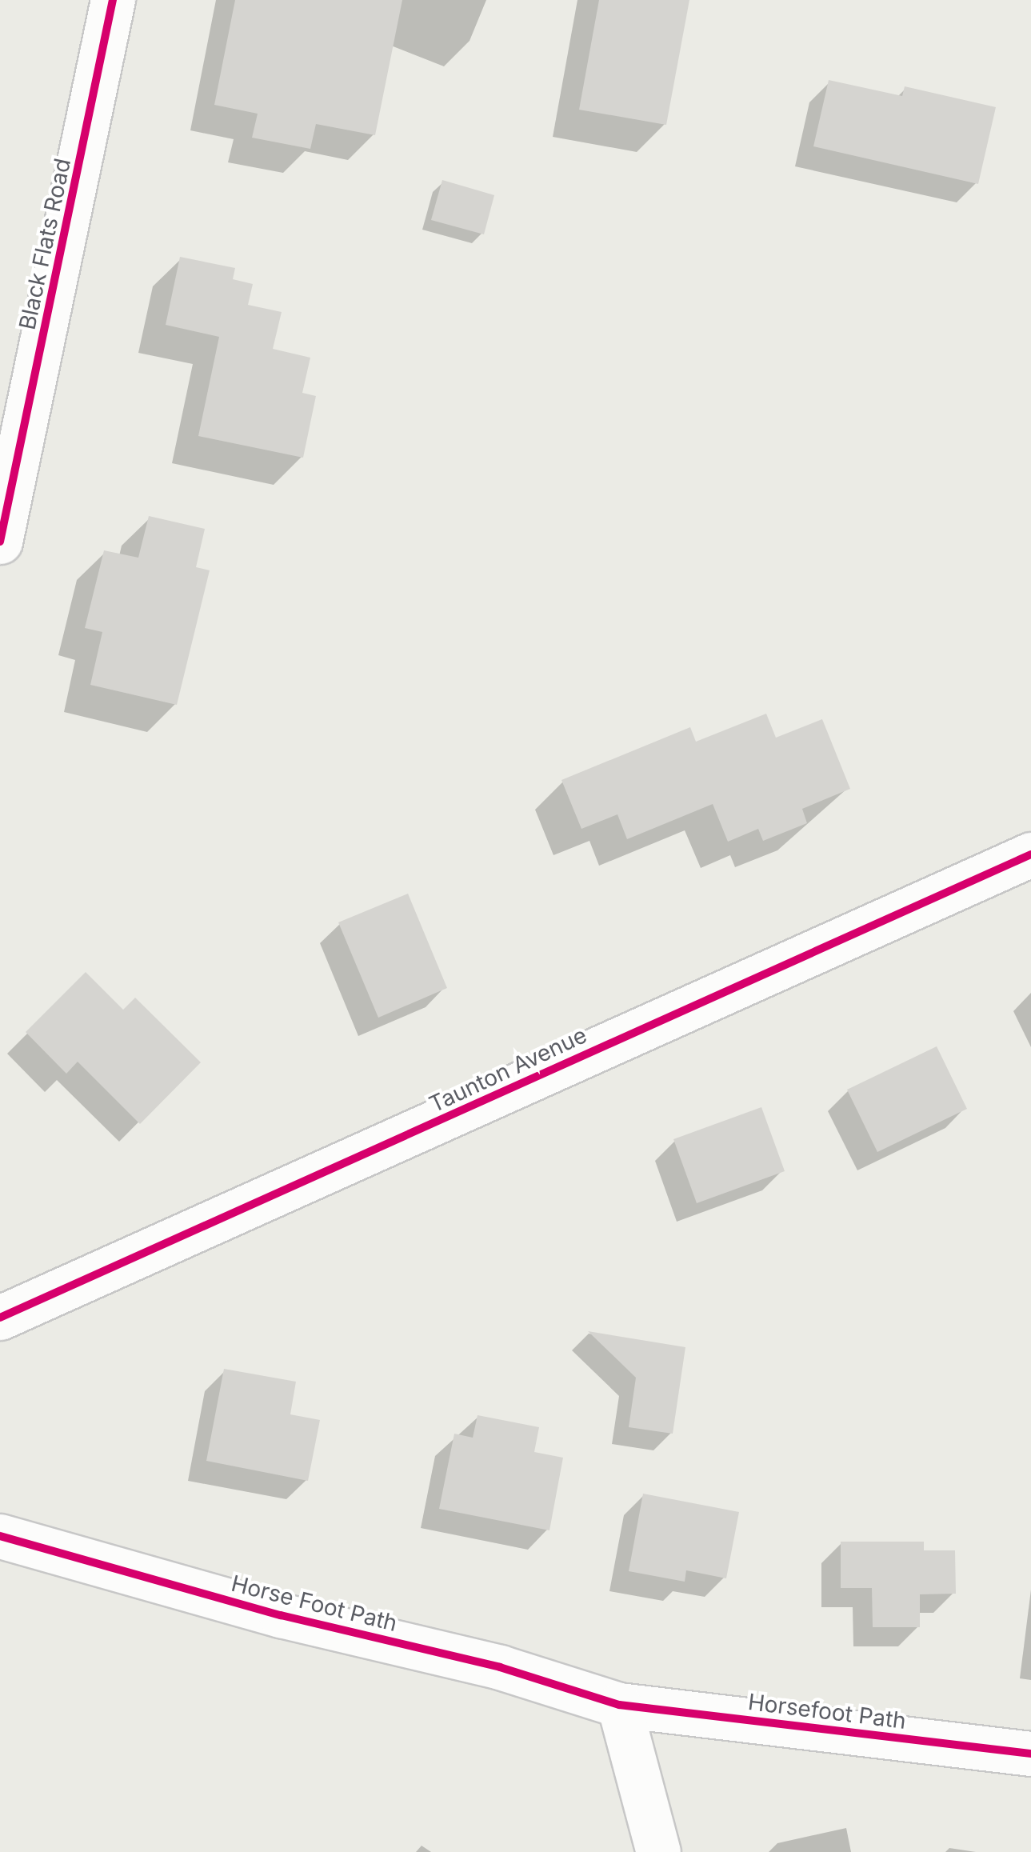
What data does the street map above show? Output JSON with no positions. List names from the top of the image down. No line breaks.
{"streets":{"street":["Black Flats Road","Taunton Avenue","Horse Foot Path","Horsefoot Path"]},"crossings":[["Horse Foot Path","Horsefoot Path"]]}
